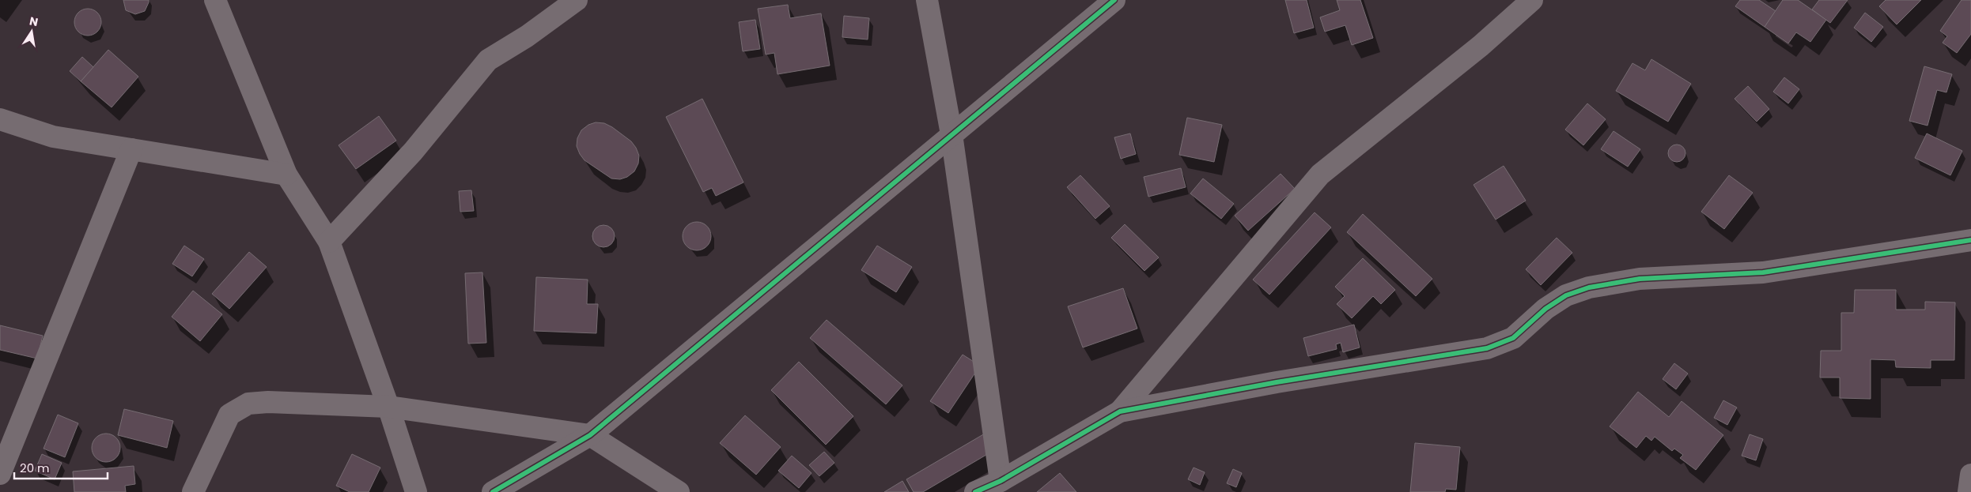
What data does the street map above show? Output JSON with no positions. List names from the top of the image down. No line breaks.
{"scale_bar":"20 m","north":"top"}
